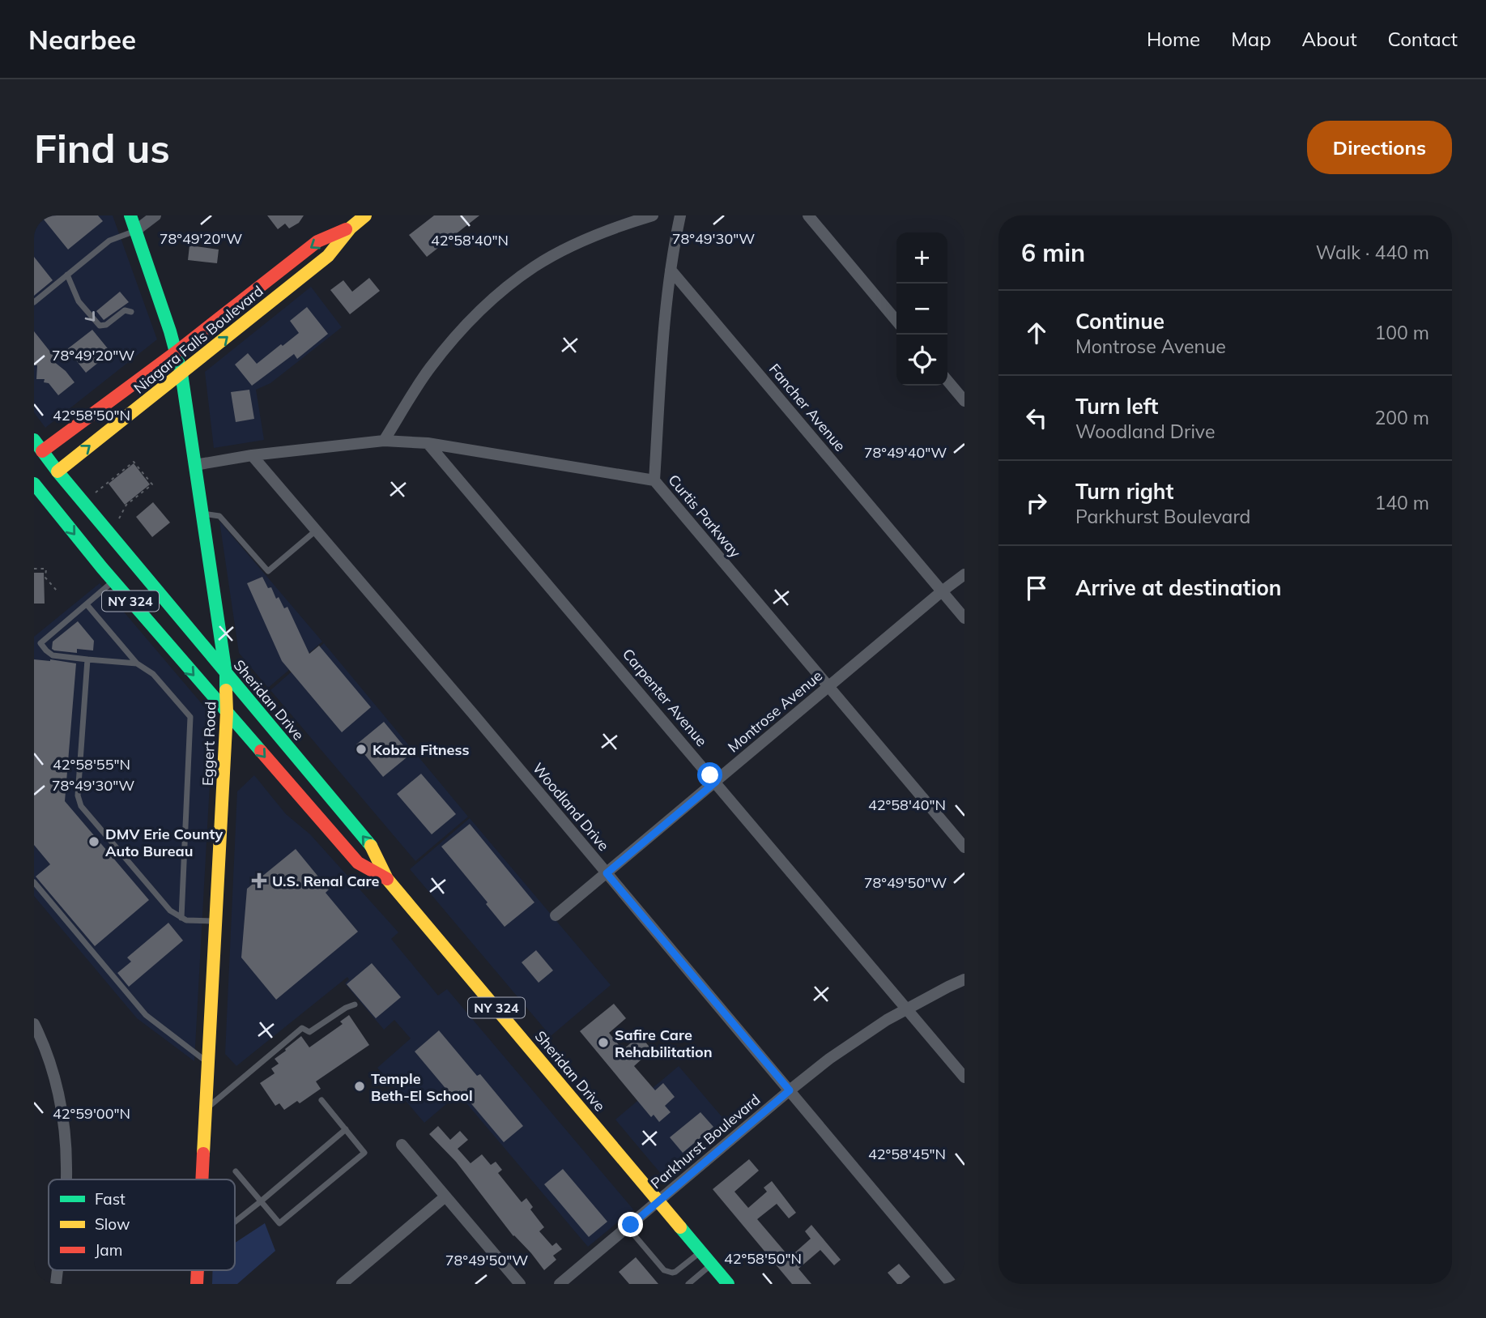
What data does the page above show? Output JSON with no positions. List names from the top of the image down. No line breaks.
{"streets":{"main road":["Niagara Falls Boulevard","NY 324","Sheridan Drive","Eggert Road"],"street":["Fancher Avenue","Curtis Parkway","Carpenter Avenue","Montrose Avenue","Woodland Drive","Parkhurst Boulevard"]},"crossings":[["Niagara Falls Boulevard","Sheridan Drive"],["Niagara Falls Boulevard","Eggert Road"],["Fancher Avenue","Montrose Avenue"],["Curtis Parkway","Carpenter Avenue"],["Curtis Parkway","Montrose Avenue"],["Curtis Parkway","Eggert Road"],["Curtis Parkway","Woodland Drive"],["Carpenter Avenue","Montrose Avenue"],["Carpenter Avenue","Parkhurst Boulevard"],["Sheridan Drive","Eggert Road"],["Sheridan Drive","Parkhurst Boulevard"],["Montrose Avenue","Woodland Drive"],["Woodland Drive","Parkhurst Boulevard"]],"places":{"other":["Kobza Fitness","DMV Erie County Auto Bureau","Safire Care Rehabilitation","Temple Beth-El School"],"health":["U.S. Renal Care"]},"legend":["Fast","Slow","Jam"],"page":{"header":"Nearbee","nav":["Home","Map","About","Contact"],"buttons":"Directions","title":"Find us","heading":["6 min","Walk · 440 m"],"map_buttons":["+","−"],"list":[["Continue","Montrose Avenue","100 m"],["Turn left","Woodland Drive","200 m"],["Turn right","Parkhurst Boulevard","140 m"],"Arrive at destination"]},"coordinates":["78°49'20\"W","78°49'30\"W","42°58'40\"N","42°58'50\"N","78°49'40\"W","42°58'55\"N","78°49'50\"W","42°59'00\"N","42°58'45\"N"]}
